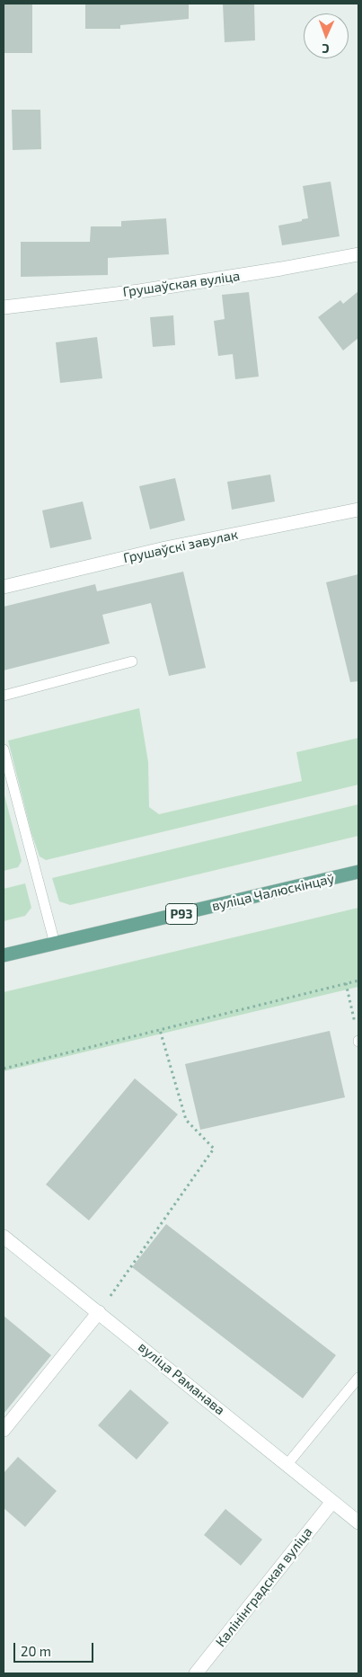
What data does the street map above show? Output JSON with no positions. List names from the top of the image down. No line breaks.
{"streets":{"main road":["вуліца Чалюскінцаў","Р93"],"street":["Грушаўская вуліца","Грушаўскі завулак","вуліца Раманава","Калінінградская вуліца"]},"crossings":[["вуліца Раманава","Калінінградская вуліца"]],"scale_bar":"20 m","north":"bottom"}
